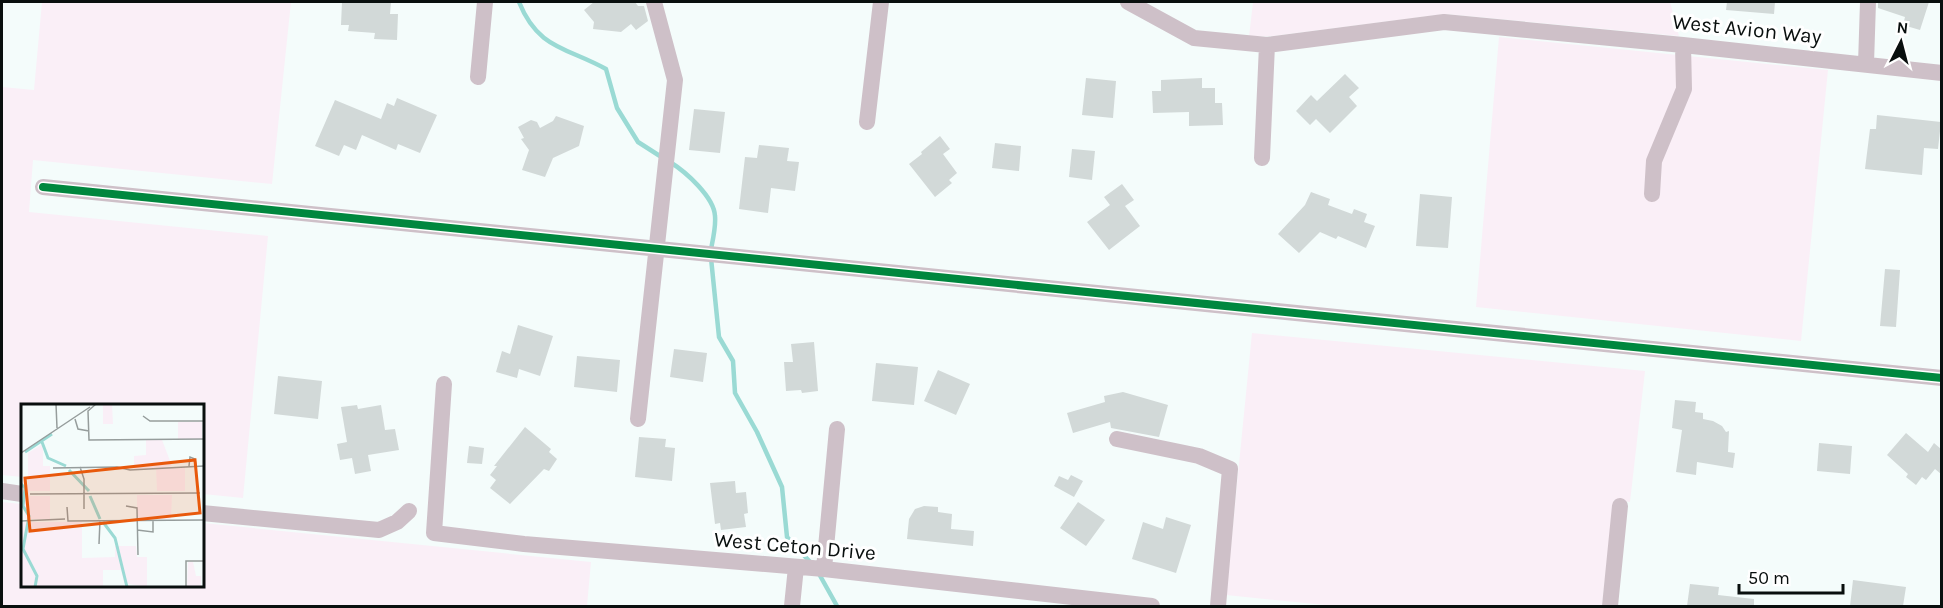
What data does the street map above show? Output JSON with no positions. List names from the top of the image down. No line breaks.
{"streets":{"street":["West Avion Way","West Ceton Drive"]},"scale_bar":"50 m","north":"top"}
